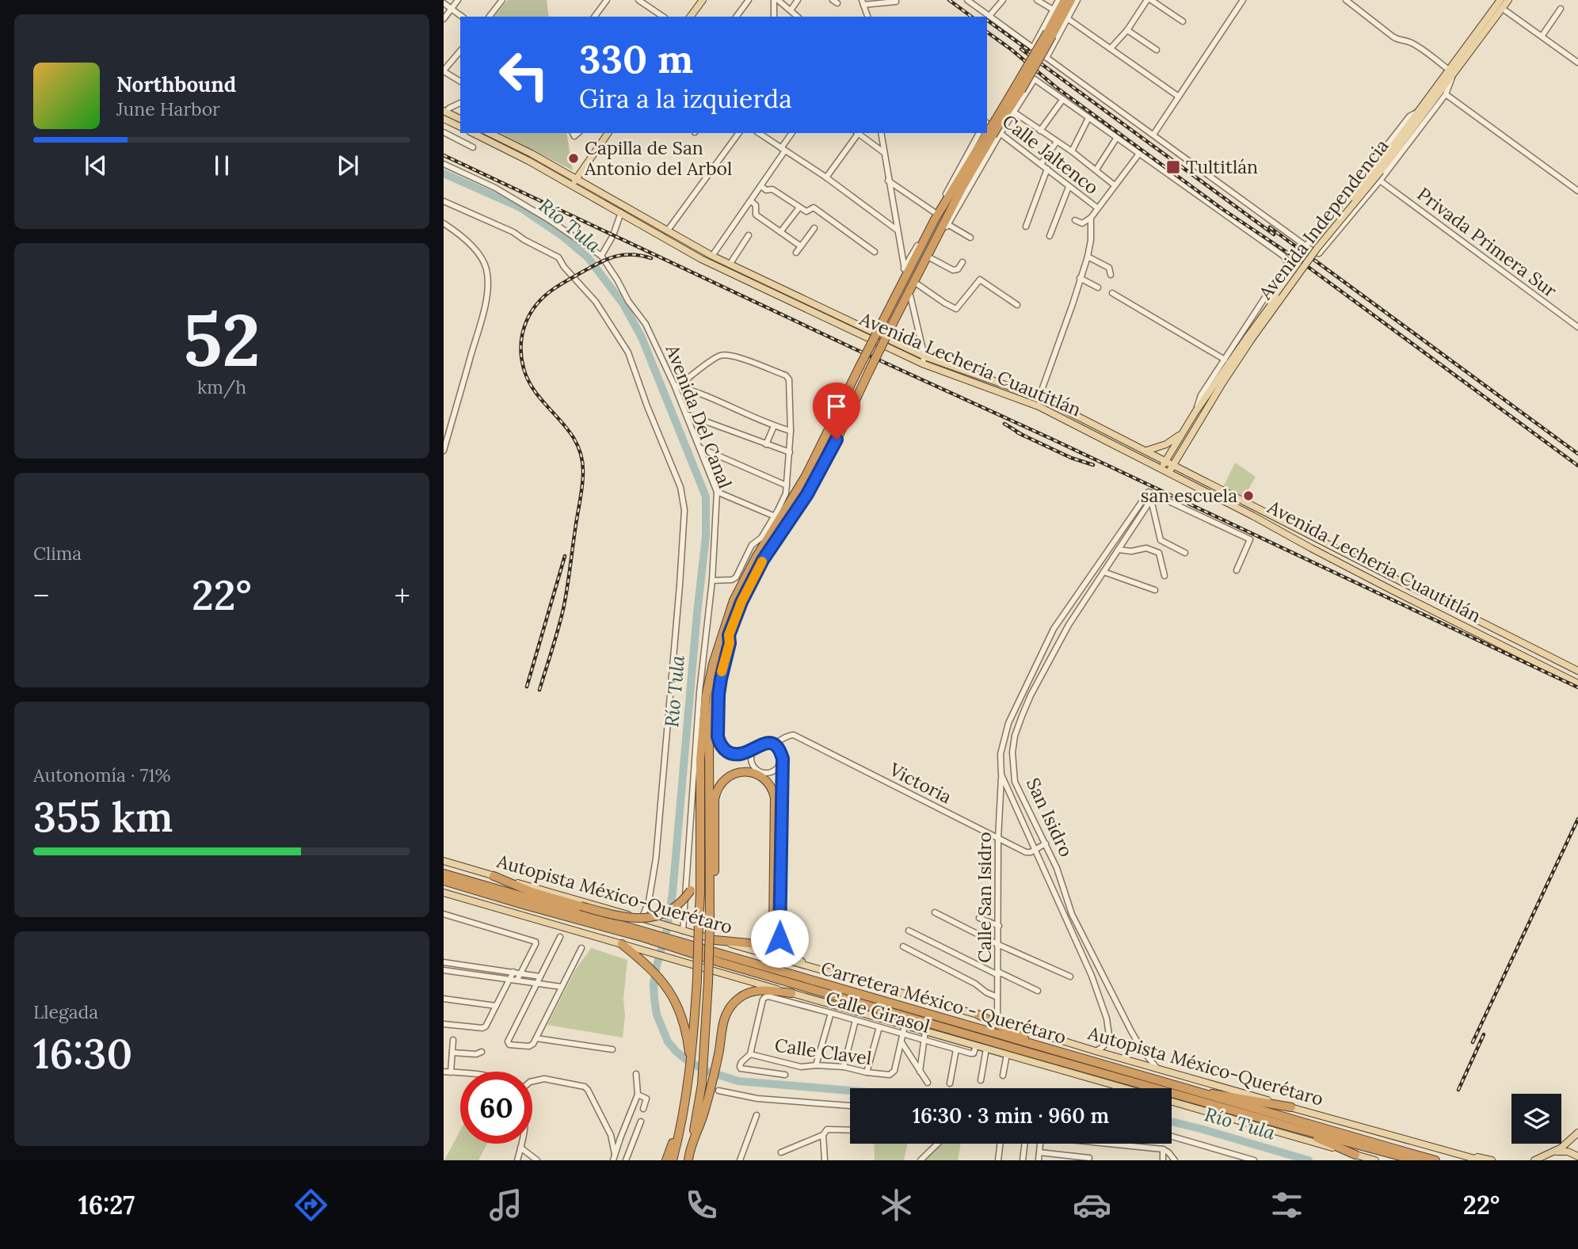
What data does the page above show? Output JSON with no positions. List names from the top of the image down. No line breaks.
{"streets":{"highway":["Carretera México - Querétaro"],"main road":["Avenida Independencia","Avenida Lecheria Cuautitlán","Autopista México-Querétaro"],"street":["Calle Jaltenco","Privada Primera Sur","Avenida Del Canal","Victoria","San Isidro","Calle San Isidro","Calle Girasol","Calle Clavel"]},"crossings":[["Avenida Independencia","Avenida Lecheria Cuautitlán"],["Avenida Del Canal","Autopista México-Querétaro"],["Victoria","San Isidro"],["Victoria","Calle San Isidro"],["San Isidro","Autopista México-Querétaro"],["San Isidro","Calle San Isidro"],["Autopista México-Querétaro","Calle San Isidro"],["Calle Girasol","Calle Clavel"]],"water":["Río Tula"],"places":{"other":["Capilla de San Antonio del Arbol","san escuela"],"transit":["Tultitlán"]},"page":{"turn":["330 m","Gira a la izquierda"],"song":["Northbound","June Harbor"],"tile":[["52","km/h"],"Clima",["Autonomía · 71%","355 km"],["Llegada","16:30"]],"heat":["−","22°","+"],"limit":"60","trip":"16:30 · 3 min · 960 m","tabs":["16:27","22°"]}}
